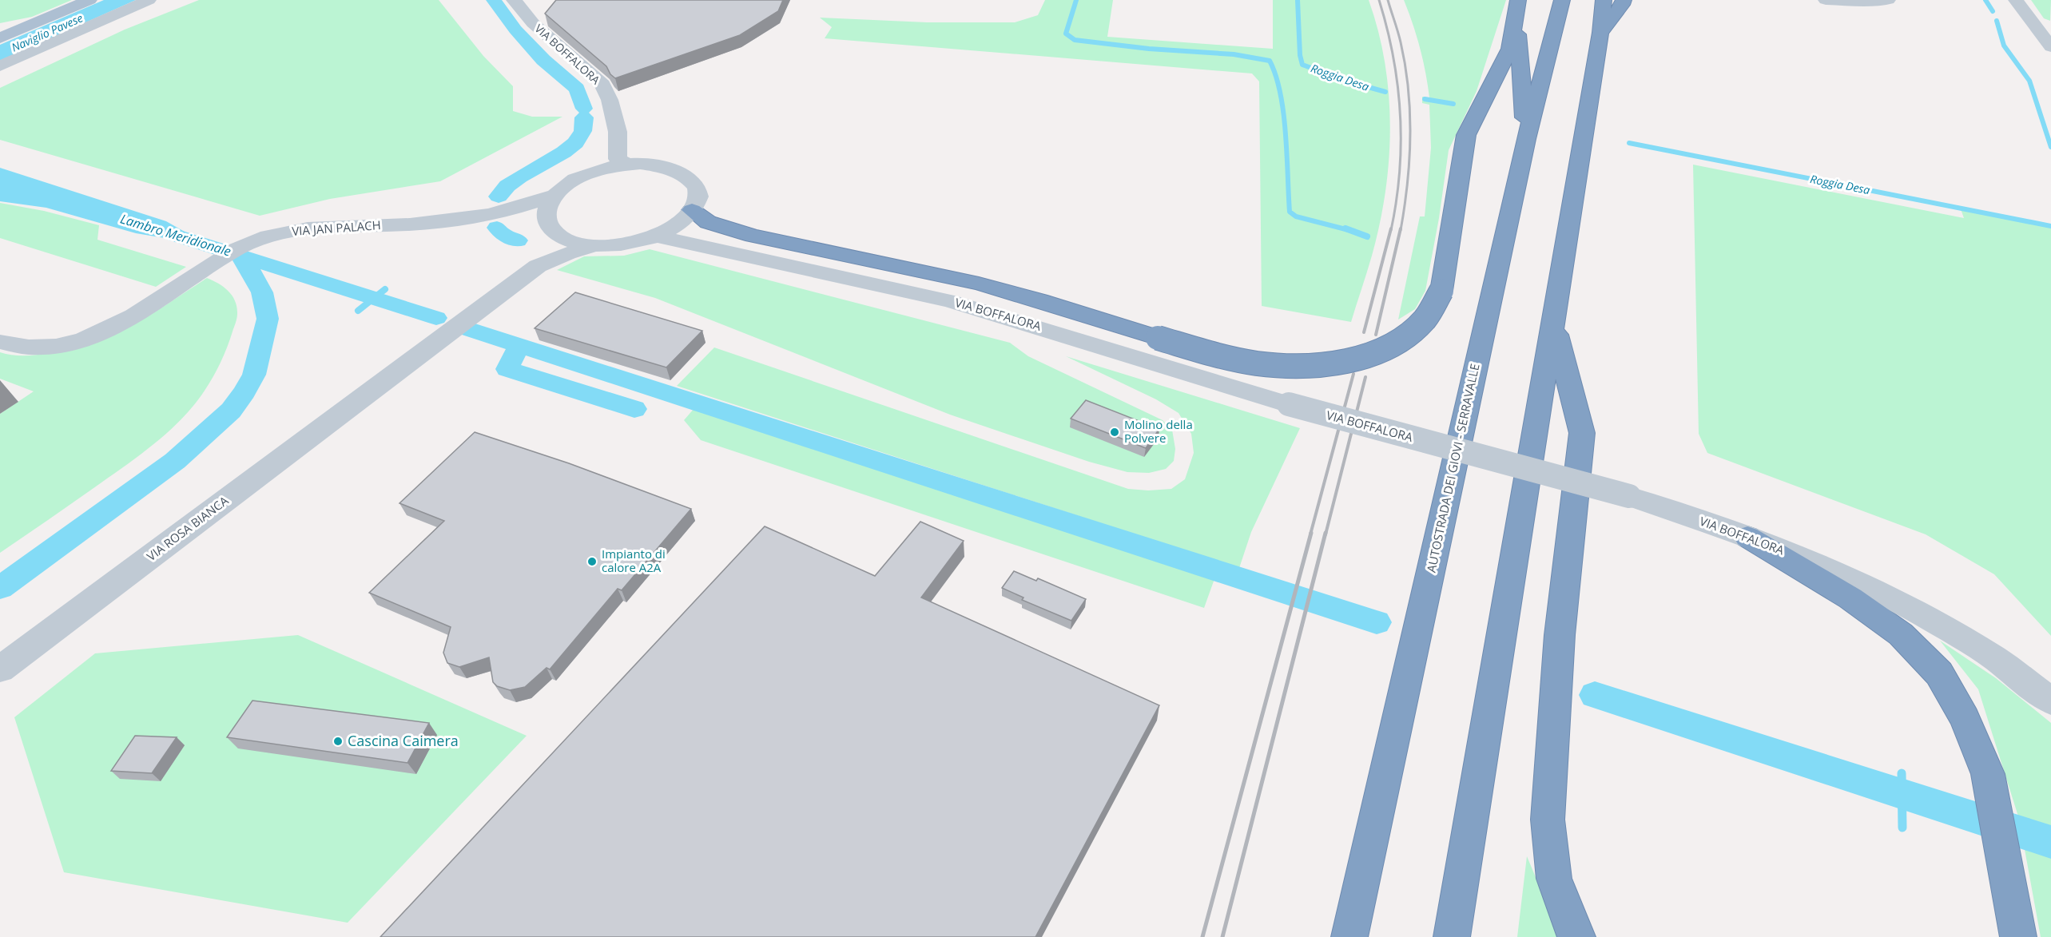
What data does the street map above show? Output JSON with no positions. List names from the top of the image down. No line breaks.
{"streets":{"highway":["AUTOSTRADA DEI GIOVI - SERRAVALLE"],"street":["VIA BOFFALORA","VIA JAN PALACH","VIA ROSA BIANCA"]},"crossings":[["VIA BOFFALORA","VIA ROSA BIANCA"]],"water":["Naviglio Pavese","Roggia Desa","Lambro Meridionale"],"places":["Molino della Polvere","Impianto di calore A2A","Cascina Caimera"]}
